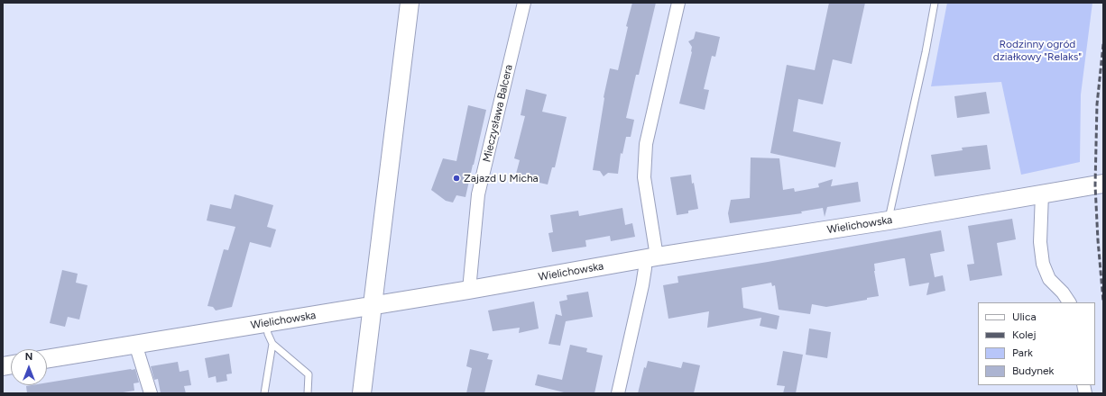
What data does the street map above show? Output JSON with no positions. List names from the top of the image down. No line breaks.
{"streets":{"street":["Mieczysława Balcera","Wielichowska"]},"crossings":[["Mieczysława Balcera","Wielichowska"]],"parks":["Rodzinny ogród działkowy \"Relaks\""],"places":["Zajazd U Micha"],"legend":["Ulica","Kolej","Park","Budynek"],"north":"top"}
